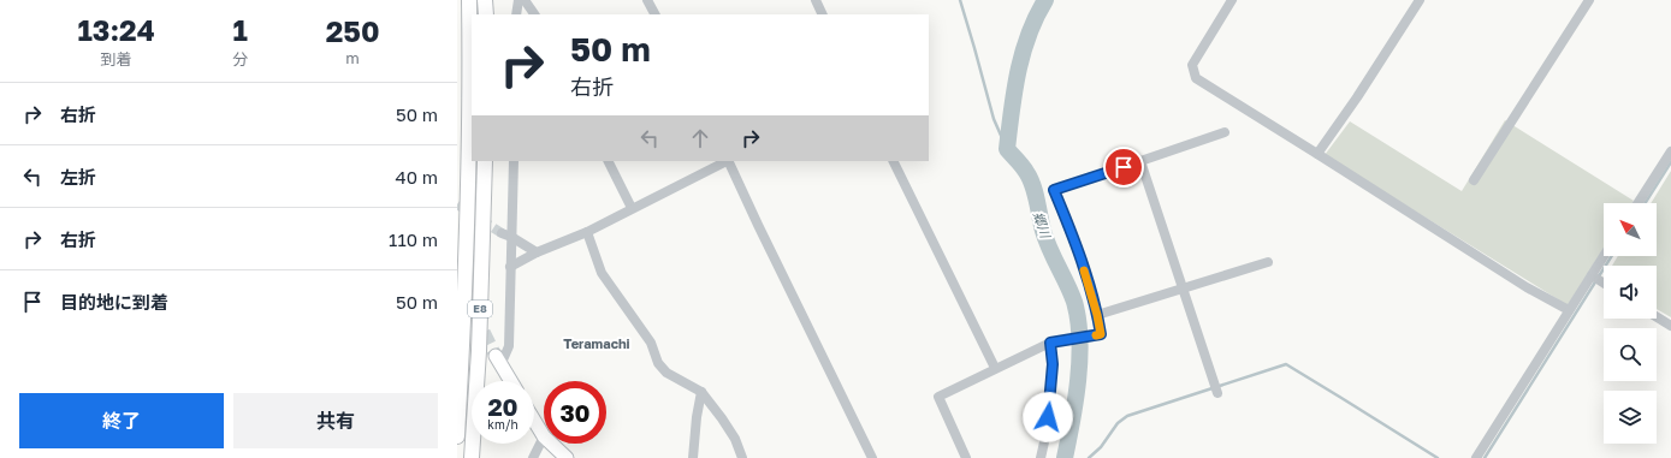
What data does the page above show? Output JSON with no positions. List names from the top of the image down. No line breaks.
{"streets":{"highway":["E8"]},"districts":["Teramachi"],"water":["郷川"],"north":"top left","page":{"eta":["13:24","到着","1","分","250","m"],"turn":["50 m","右折"],"list":[{"name":"右折","value":"50 m"},{"name":"左折","value":"40 m"},{"name":"右折","value":"110 m"},{"name":"目的地に到着","value":"50 m"}],"speed":"20 km/h","limit":"30","buttons":["終了","共有"]}}
